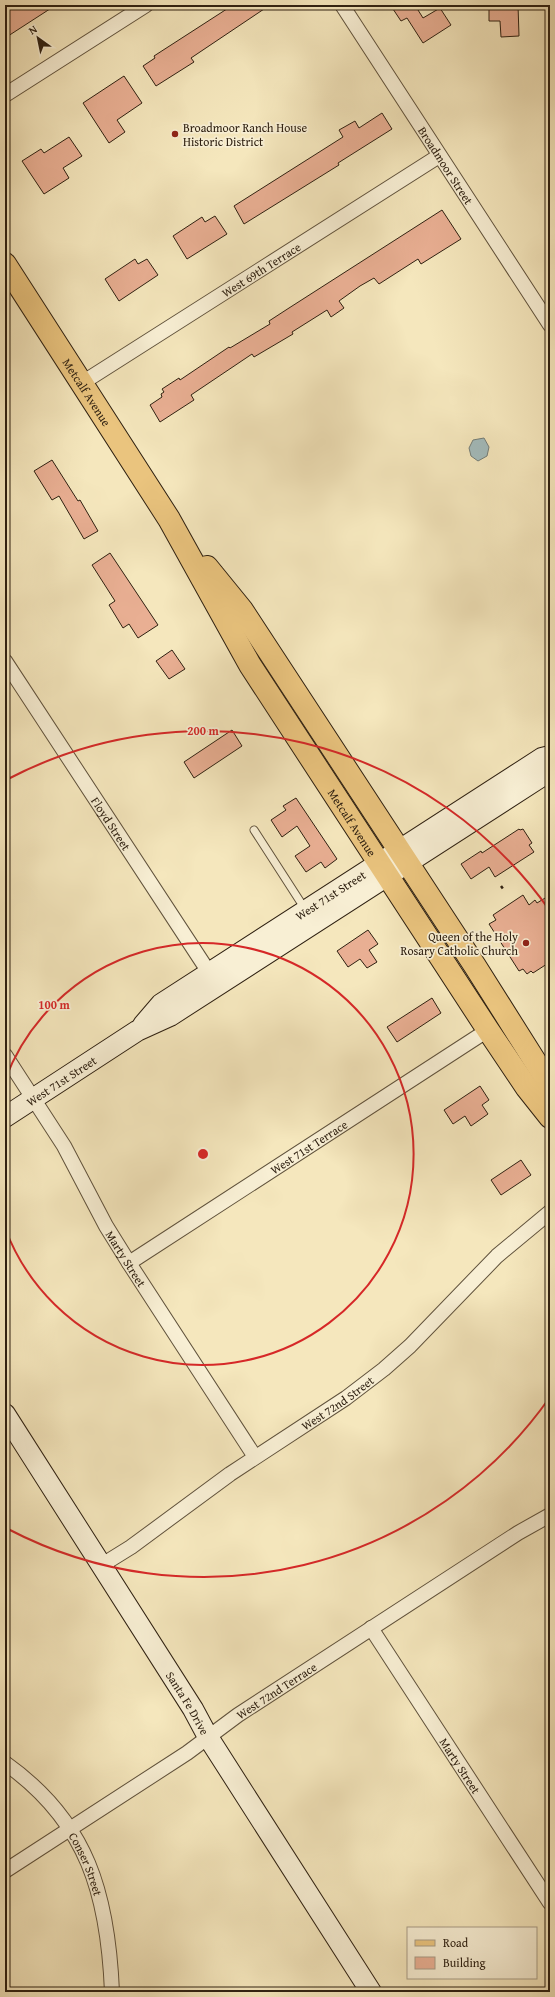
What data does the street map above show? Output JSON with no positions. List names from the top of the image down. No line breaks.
{"streets":{"main road":["Metcalf Avenue"],"street":["Broadmoor Street","West 69th Terrace","Floyd Street","West 71st Street","West 71st Terrace","Marty Street","West 72nd Street","West 72nd Terrace","Santa Fe Drive","Conser Street"]},"crossings":[["Broadmoor Street","West 69th Terrace"],["West 69th Terrace","Metcalf Avenue"],["Metcalf Avenue","West 71st Street"],["Metcalf Avenue","West 71st Terrace"],["Floyd Street","West 71st Street"],["West 71st Street","Marty Street"],["West 71st Terrace","Marty Street"],["Marty Street","West 72nd Street"],["Marty Street","West 72nd Terrace"],["West 72nd Street","Santa Fe Drive"],["West 72nd Terrace","Santa Fe Drive"],["West 72nd Terrace","Conser Street"]],"places":["Broadmoor Ranch House Historic District","Queen of the Holy Rosary Catholic Church"],"legend":["Road","Building"],"north":"top left","rings":["200 m","100 m"]}
